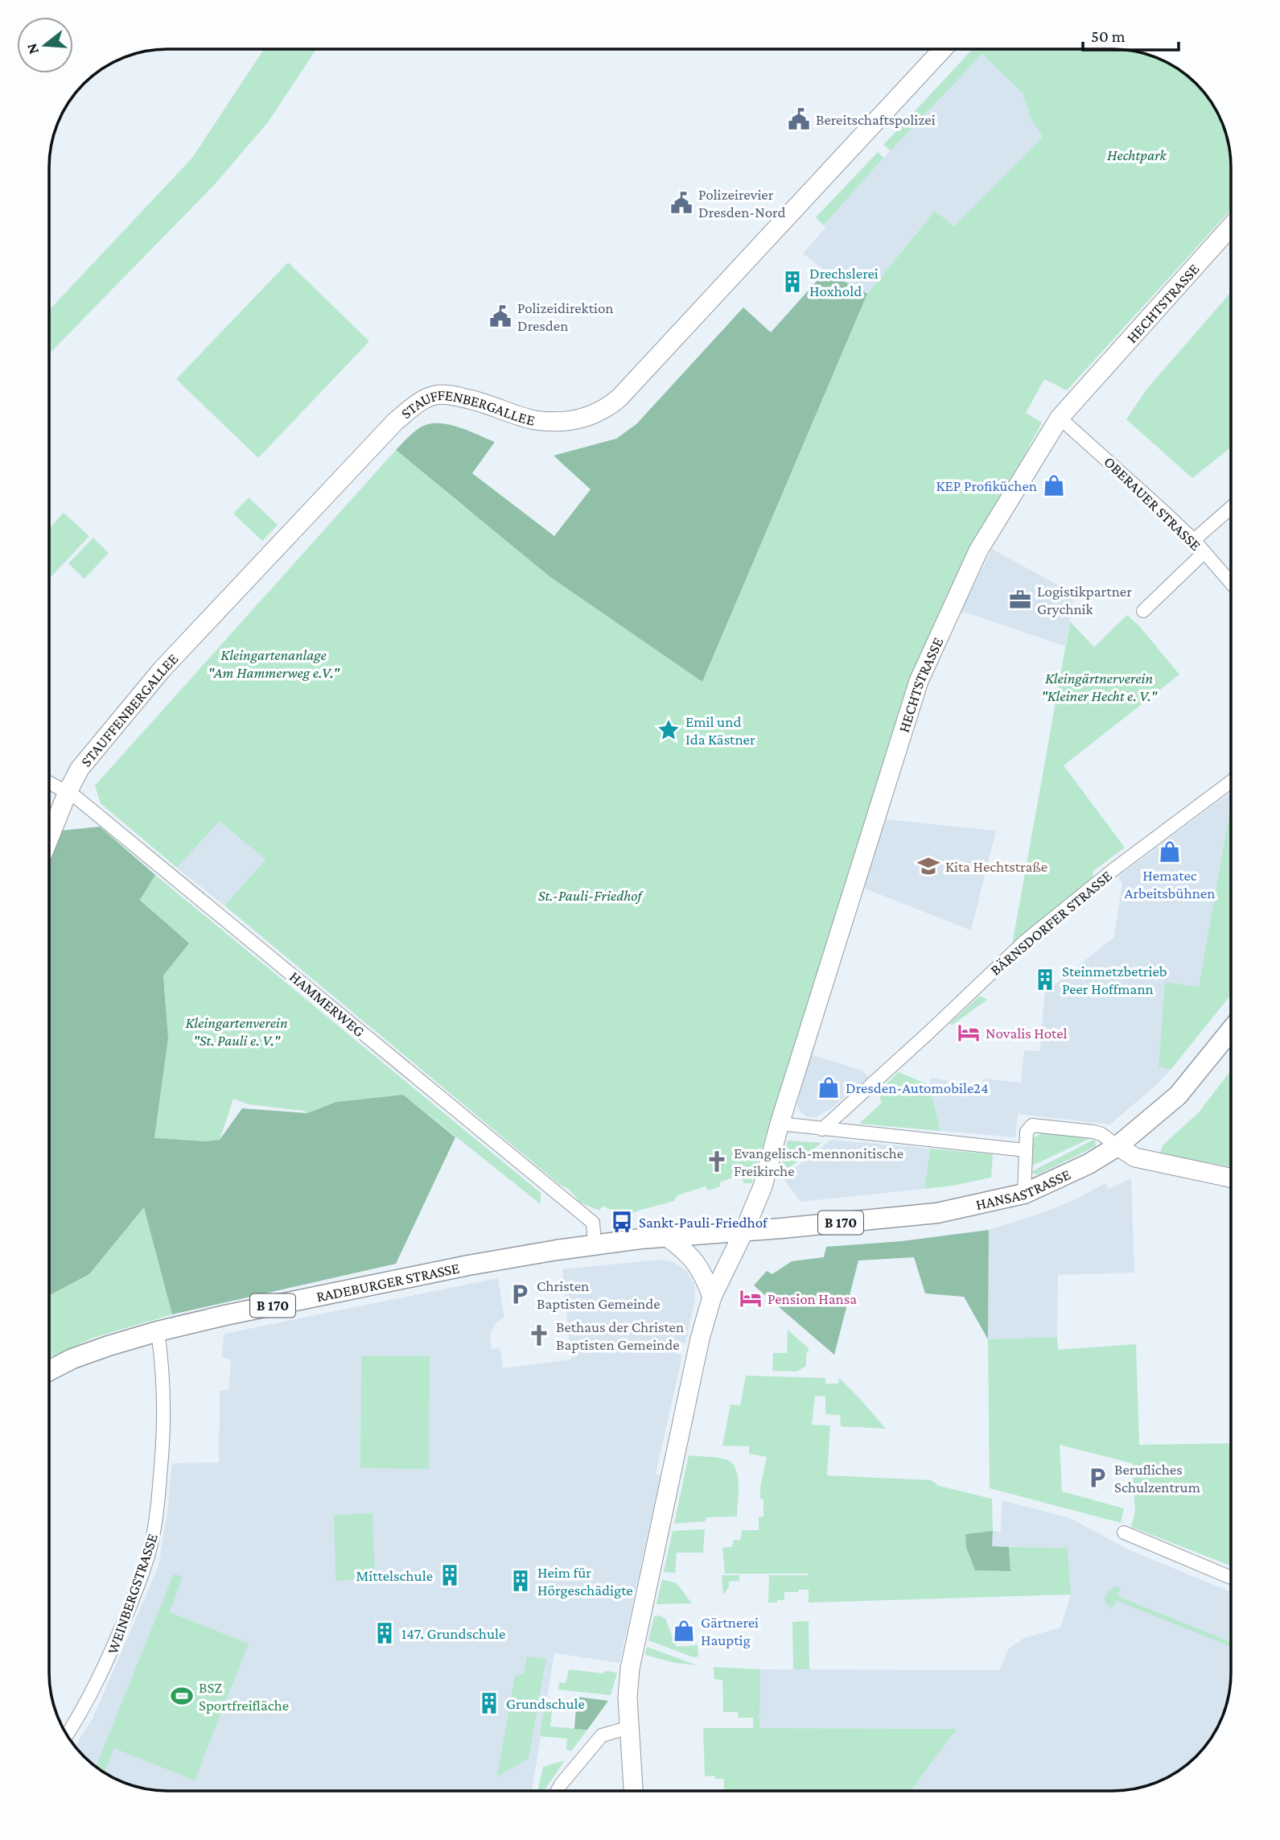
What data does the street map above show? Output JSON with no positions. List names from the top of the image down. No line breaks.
{"streets":{"main road":["HANSASTRASSE","B 170","RADEBURGER STRASSE"],"street":["HECHTSTRASSE","STAUFFENBERGALLEE","OBERAUER STRASSE","BÄRNSDORFER STRASSE","HAMMERWEG","WEINBERGSTRASSE"]},"crossings":[["HECHTSTRASSE","OBERAUER STRASSE"],["HECHTSTRASSE","HANSASTRASSE"],["HECHTSTRASSE","RADEBURGER STRASSE"],["STAUFFENBERGALLEE","HAMMERWEG"],["HAMMERWEG","RADEBURGER STRASSE"],["HANSASTRASSE","RADEBURGER STRASSE"],["RADEBURGER STRASSE","WEINBERGSTRASSE"]],"parks":["Hechtpark","Kleingartenanlage \"Am Hammerweg e.V.\"","Kleingärtnerverein \"Kleiner Hecht e. V.\"","St.-Pauli-Friedhof","Kleingartenverein \"St. Pauli e. V.\""],"places":{"public building":["Bereitschaftspolizei","Polizeirevier Dresden-Nord","Polizeidirektion Dresden"],"building":["Drechslerei Hoxhold","Steinmetzbetrieb Peer Hoffmann","Mittelschule","Heim für Hörgeschädigte","147. Grundschule","Grundschule"],"shop":["KEP Profiküchen","Hematec Arbeitsbühnen","Dresden-Automobile24","Gärtnerei Hauptig"],"office":["Logistikpartner Grychnik"],"place":["Emil und Ida Kästner"],"school or university":["Kita Hechtstraße"],"hotel":["Novalis Hotel","Pension Hansa"],"church":["Evangelisch-mennonitische Freikirche","Bethaus der Christen Baptisten Gemeinde"],"bus stop":["Sankt-Pauli-Friedhof"],"parking":["Christen Baptisten Gemeinde","Berufliches Schulzentrum"],"sports":["BSZ Sportfreifläche"]},"scale_bar":"50 m","north":"left"}
